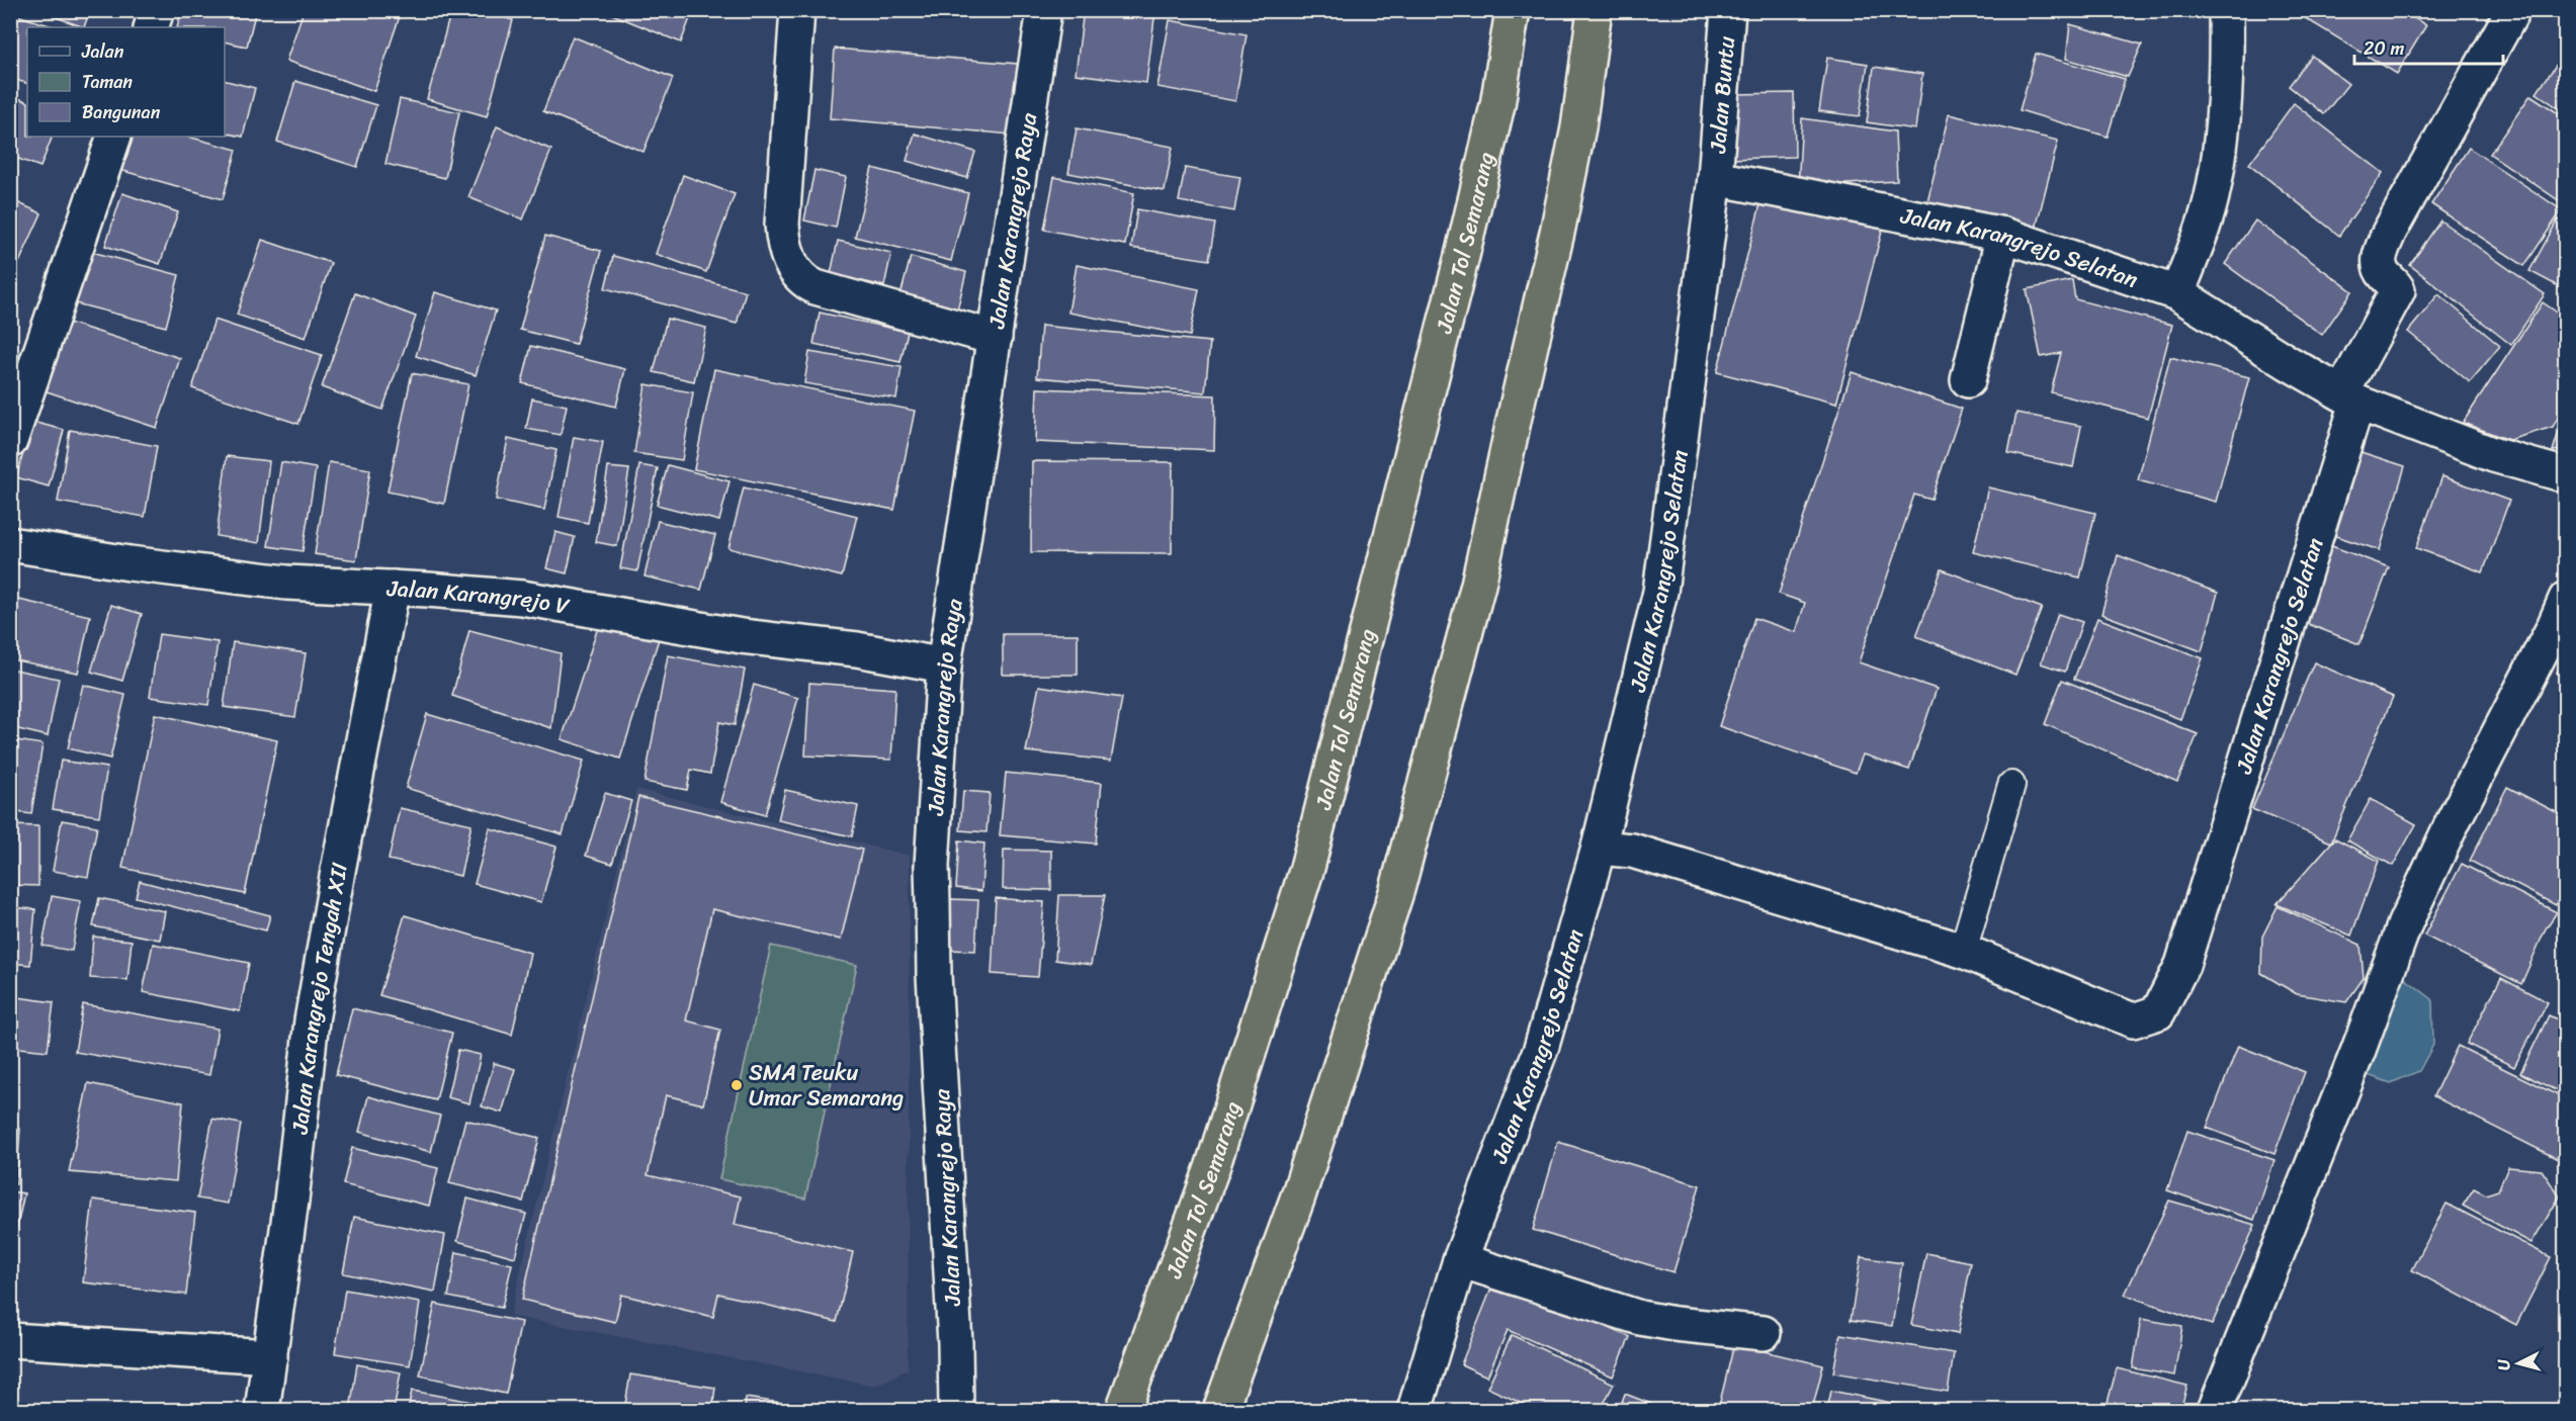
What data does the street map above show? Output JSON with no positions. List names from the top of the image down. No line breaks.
{"streets":{"highway":["Jalan Tol Semarang"],"street":["Jalan Buntu","Jalan Karangrejo Raya","Jalan Karangrejo Selatan","Jalan Karangrejo V","Jalan Karangrejo Tengah XII"]},"crossings":[["Jalan Buntu","Jalan Karangrejo Selatan"],["Jalan Karangrejo Raya","Jalan Karangrejo V"],["Jalan Karangrejo V","Jalan Karangrejo Tengah XII"]],"places":["SMA Teuku Umar Semarang"],"legend":["Jalan","Taman","Bangunan"],"scale_bar":"20 m","north":"left"}
